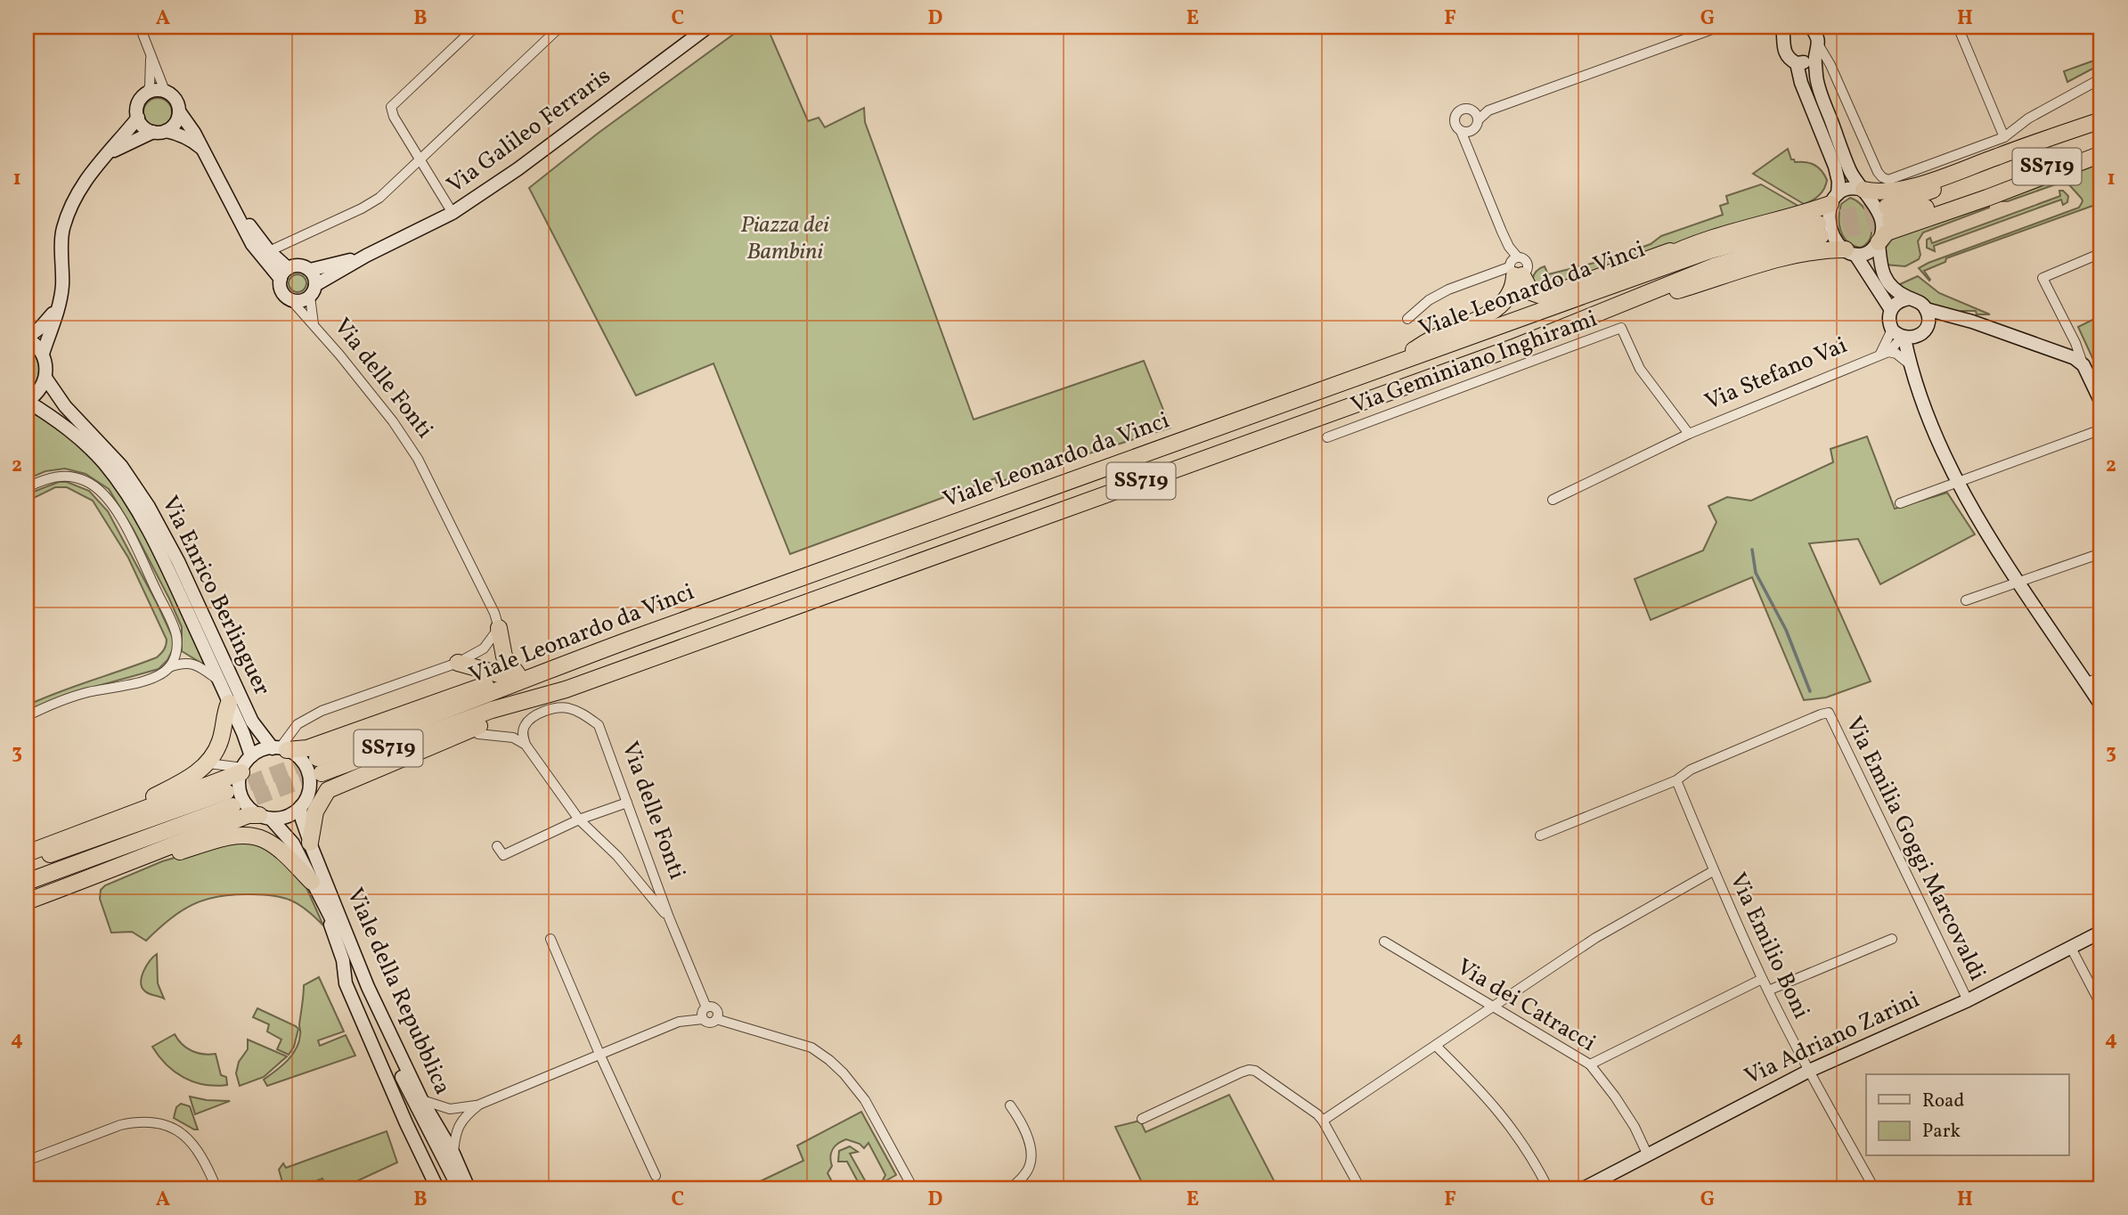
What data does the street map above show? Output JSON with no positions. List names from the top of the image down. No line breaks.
{"streets":{"highway":["SS719","Viale Leonardo da Vinci"],"street":["Via Galileo Ferraris","Via Geminiano Inghirami","Via Stefano Vai","Via delle Fonti","Via Enrico Berlinguer","Via Emilia Goggi Marcovaldi","Via Emilio Boni","Viale della Repubblica","Via dei Catracci","Via Adriano Zarini"]},"crossings":[["Via Geminiano Inghirami","Via Stefano Vai"],["Via Enrico Berlinguer","Viale della Repubblica"],["Via Emilia Goggi Marcovaldi","Via Emilio Boni"],["Via Emilia Goggi Marcovaldi","Via Adriano Zarini"],["Via Emilio Boni","Via Adriano Zarini"],["Via dei Catracci","Via Adriano Zarini"]],"parks":["Piazza dei Bambini"],"legend":["Road","Park"],"grid":{"columns":["A","B","C","D","E","F","G","H"],"rows":["1","2","3","4"]}}
